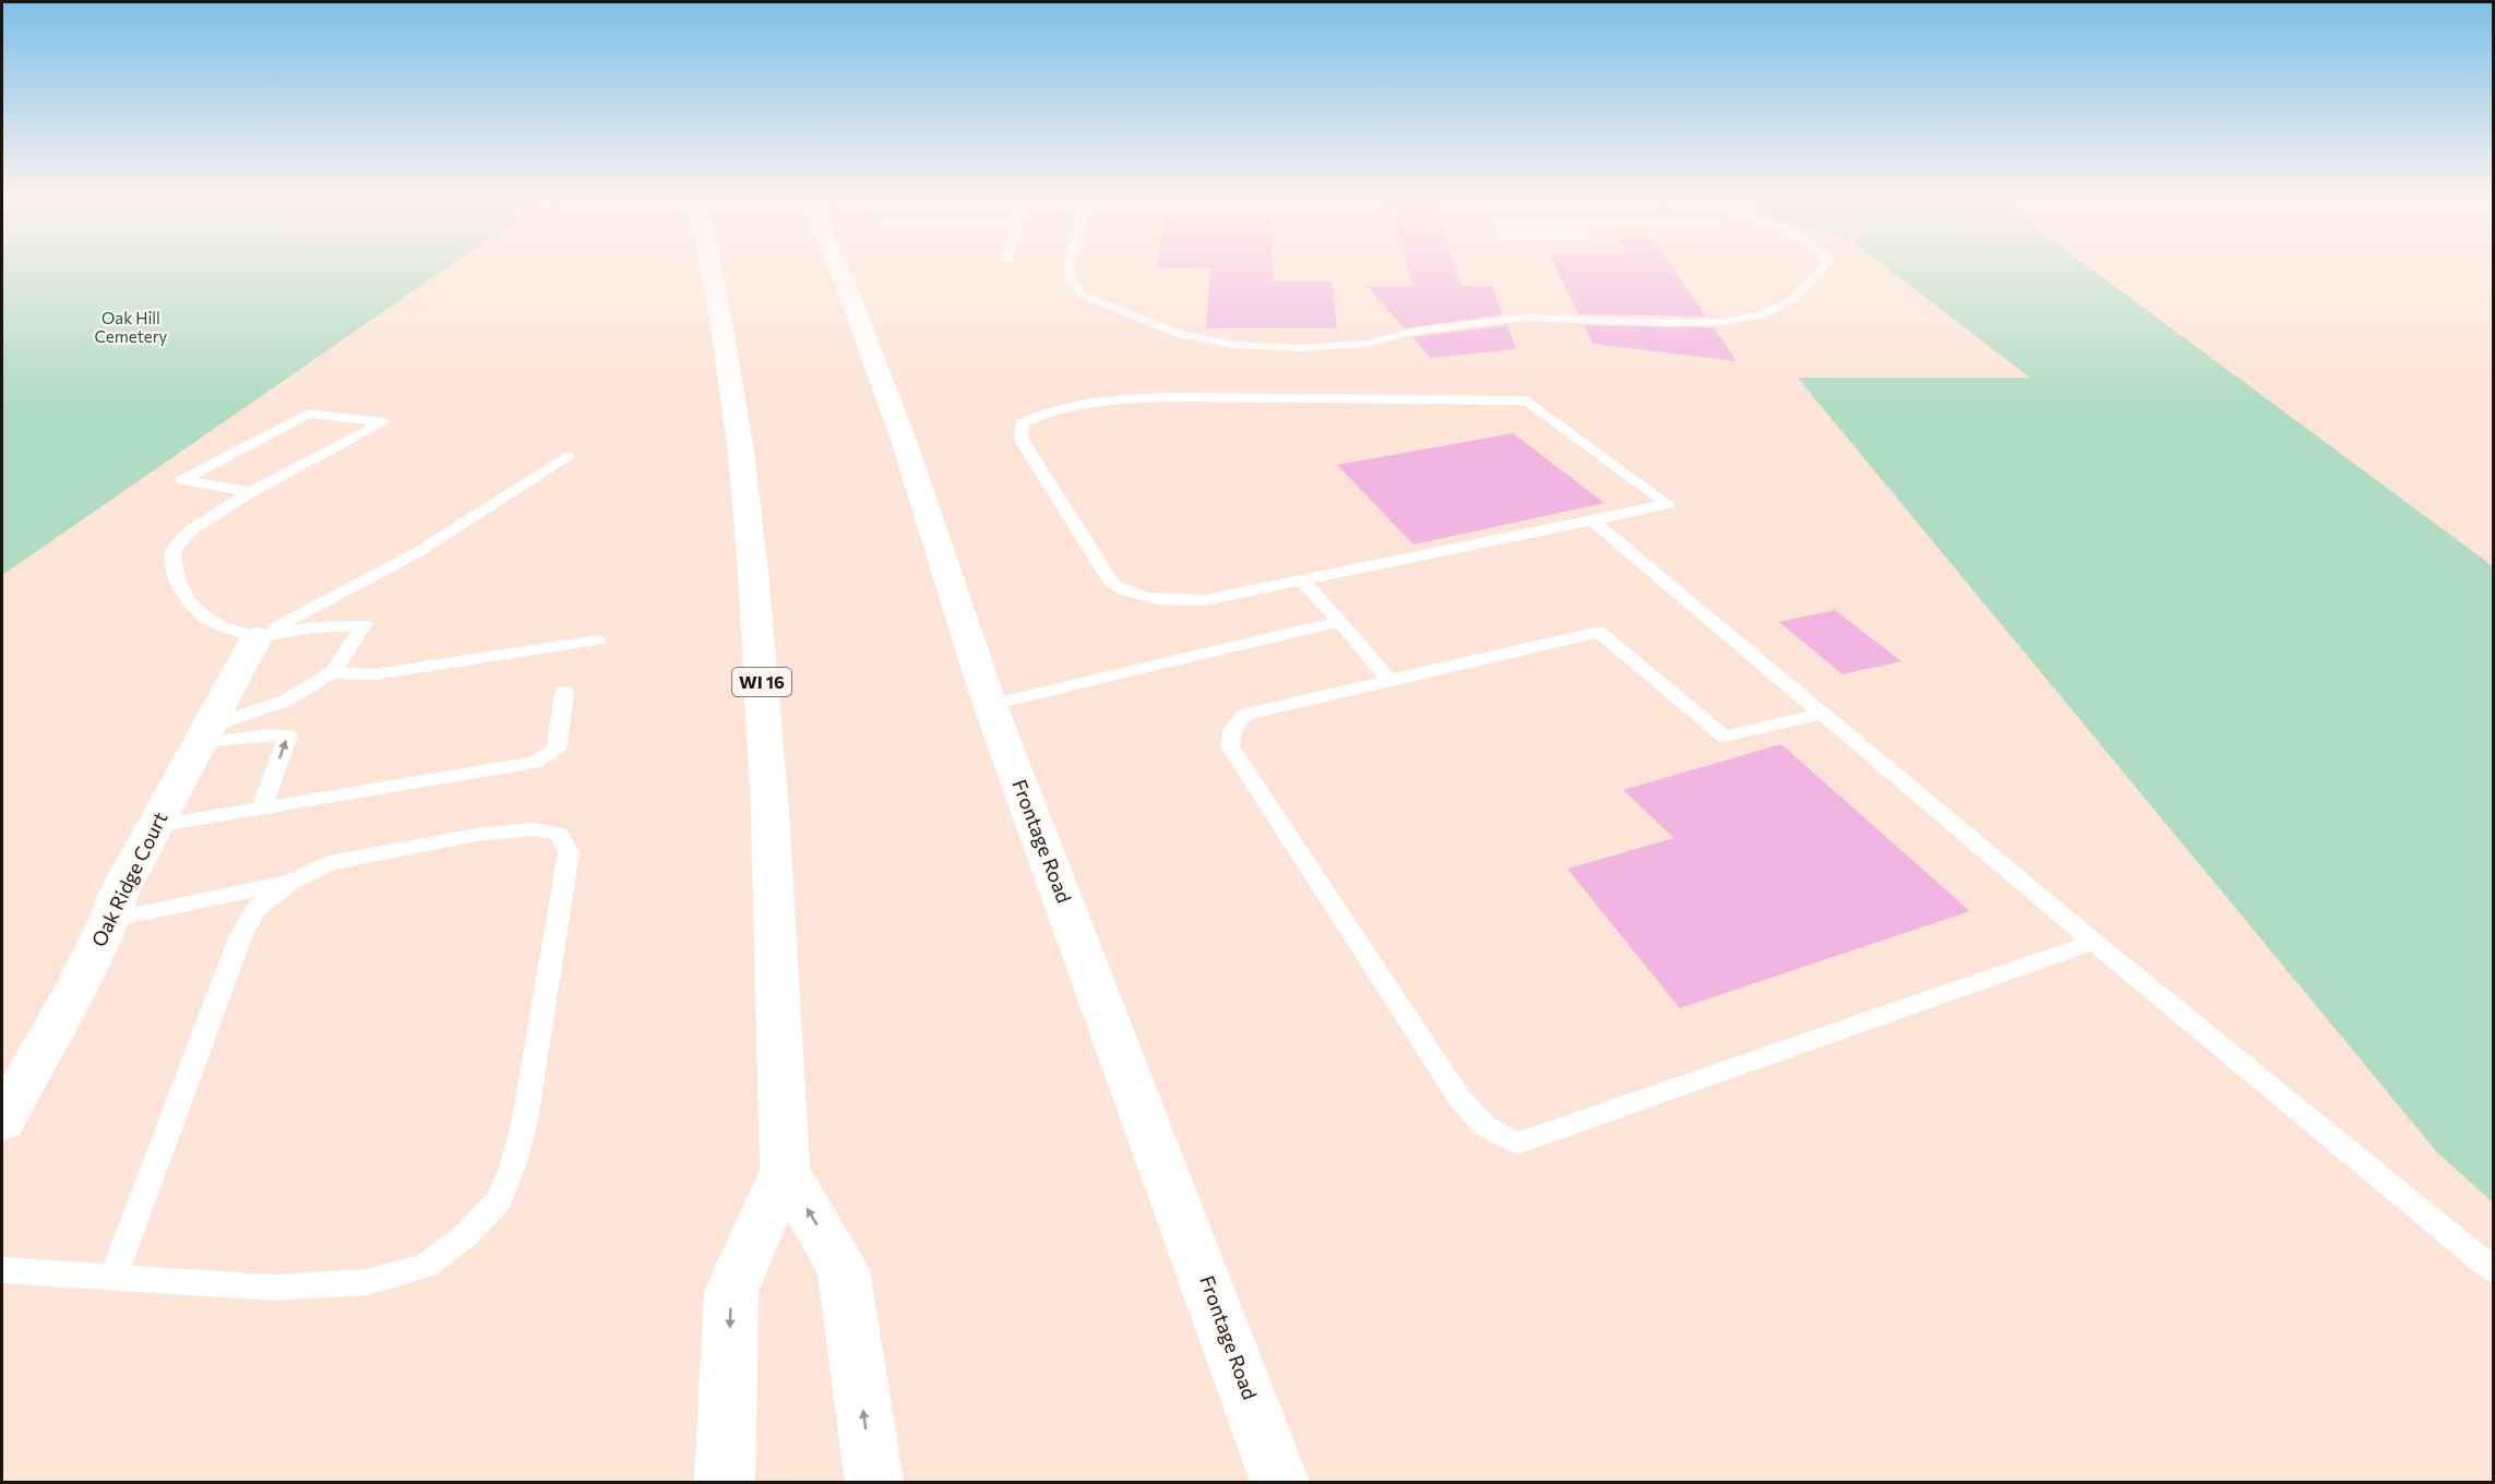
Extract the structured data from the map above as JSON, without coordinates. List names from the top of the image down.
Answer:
{
  "streets": {
    "main road": ["WI 16", "Frontage Road", "Oak Ridge Court"]
  },
  "parks": ["Oak Hill Cemetery"]
}
